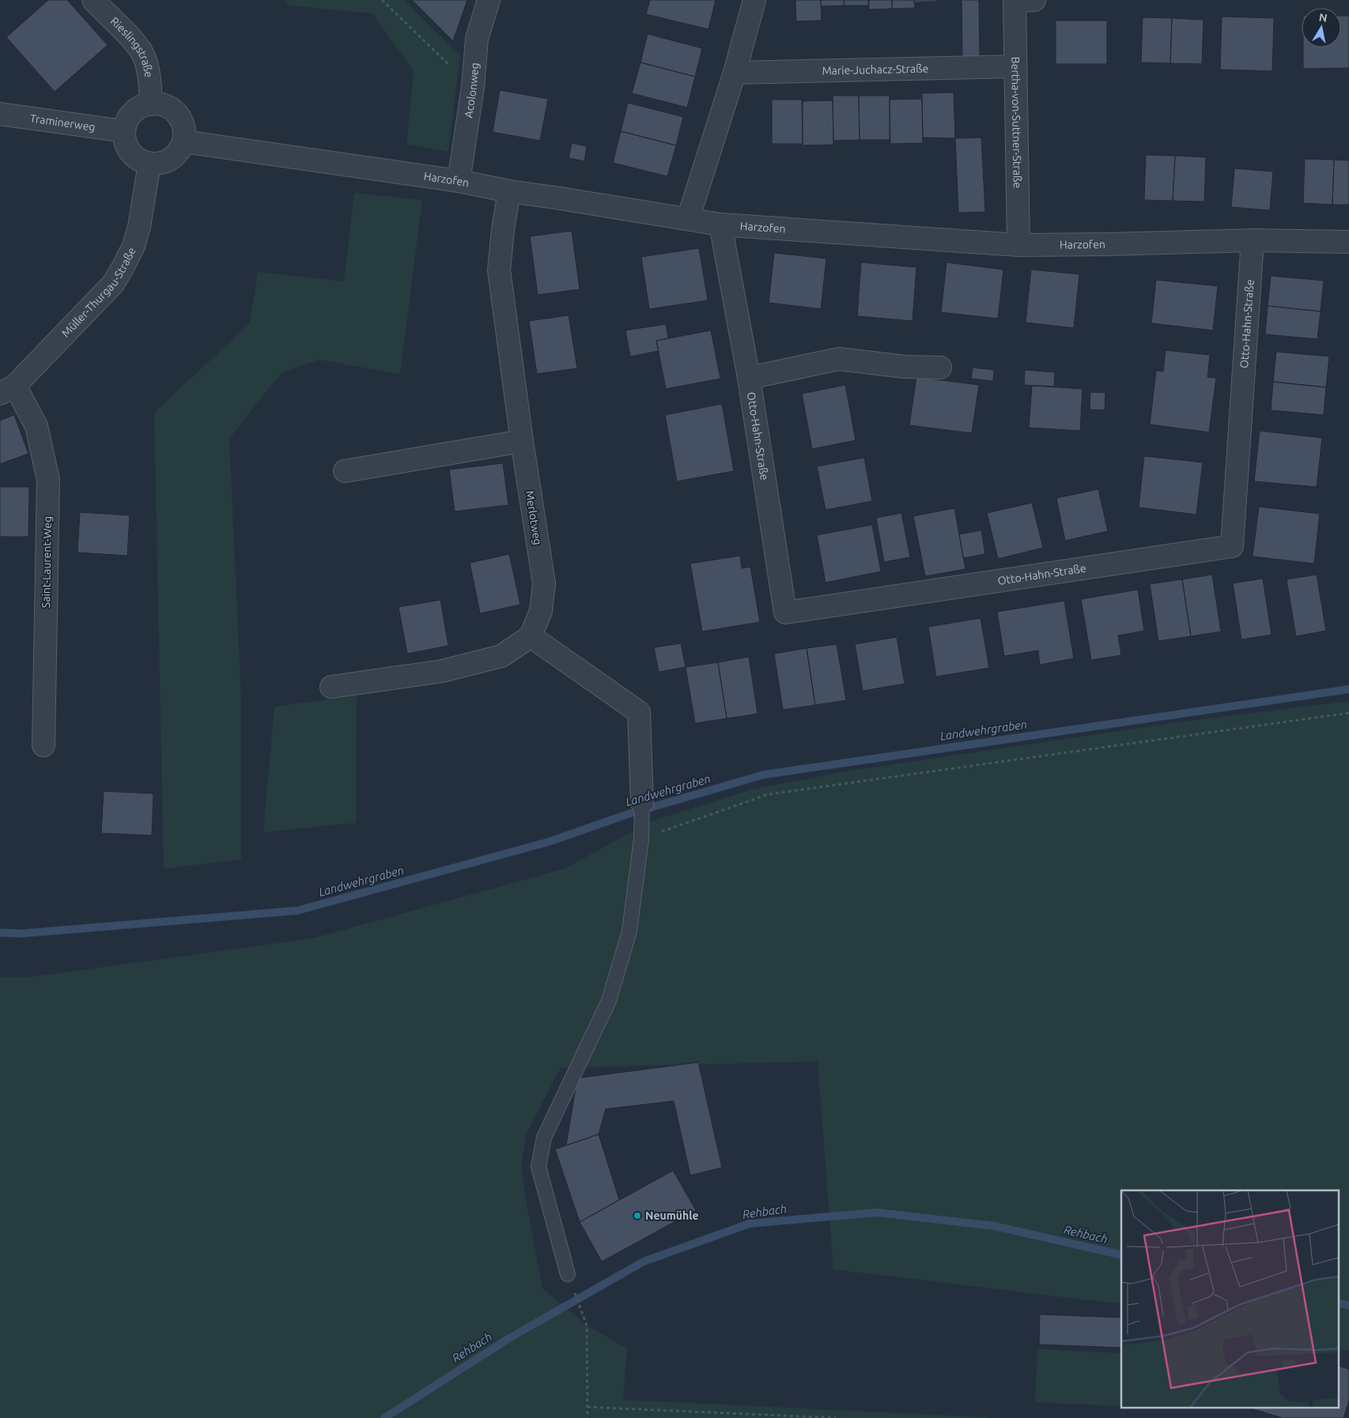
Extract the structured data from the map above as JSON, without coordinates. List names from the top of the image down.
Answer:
{
  "streets": {
    "street": [
      "Rieslingstraße",
      "Marie-Juchacz-Straße",
      "Acolonweg",
      "Traminerweg",
      "Bertha-von-Suttner-Straße",
      "Harzofen",
      "Müller-Thurgau-Straße",
      "Otto-Hahn-Straße",
      "Merlotweg",
      "Saint-Laurent-Weg"
    ]
  },
  "crossings": [
    ["Rieslingstraße", "Traminerweg"],
    ["Rieslingstraße", "Harzofen"],
    ["Rieslingstraße", "Müller-Thurgau-Straße"],
    ["Marie-Juchacz-Straße", "Bertha-von-Suttner-Straße"],
    ["Acolonweg", "Harzofen"],
    ["Traminerweg", "Harzofen"],
    ["Traminerweg", "Müller-Thurgau-Straße"],
    ["Bertha-von-Suttner-Straße", "Harzofen"],
    ["Harzofen", "Müller-Thurgau-Straße"],
    ["Harzofen", "Otto-Hahn-Straße"],
    ["Harzofen", "Merlotweg"],
    ["Müller-Thurgau-Straße", "Saint-Laurent-Weg"]
  ],
  "water": ["Landwehrgraben", "Rehbach"],
  "places": ["Neumühle"],
  "north": "top"
}
